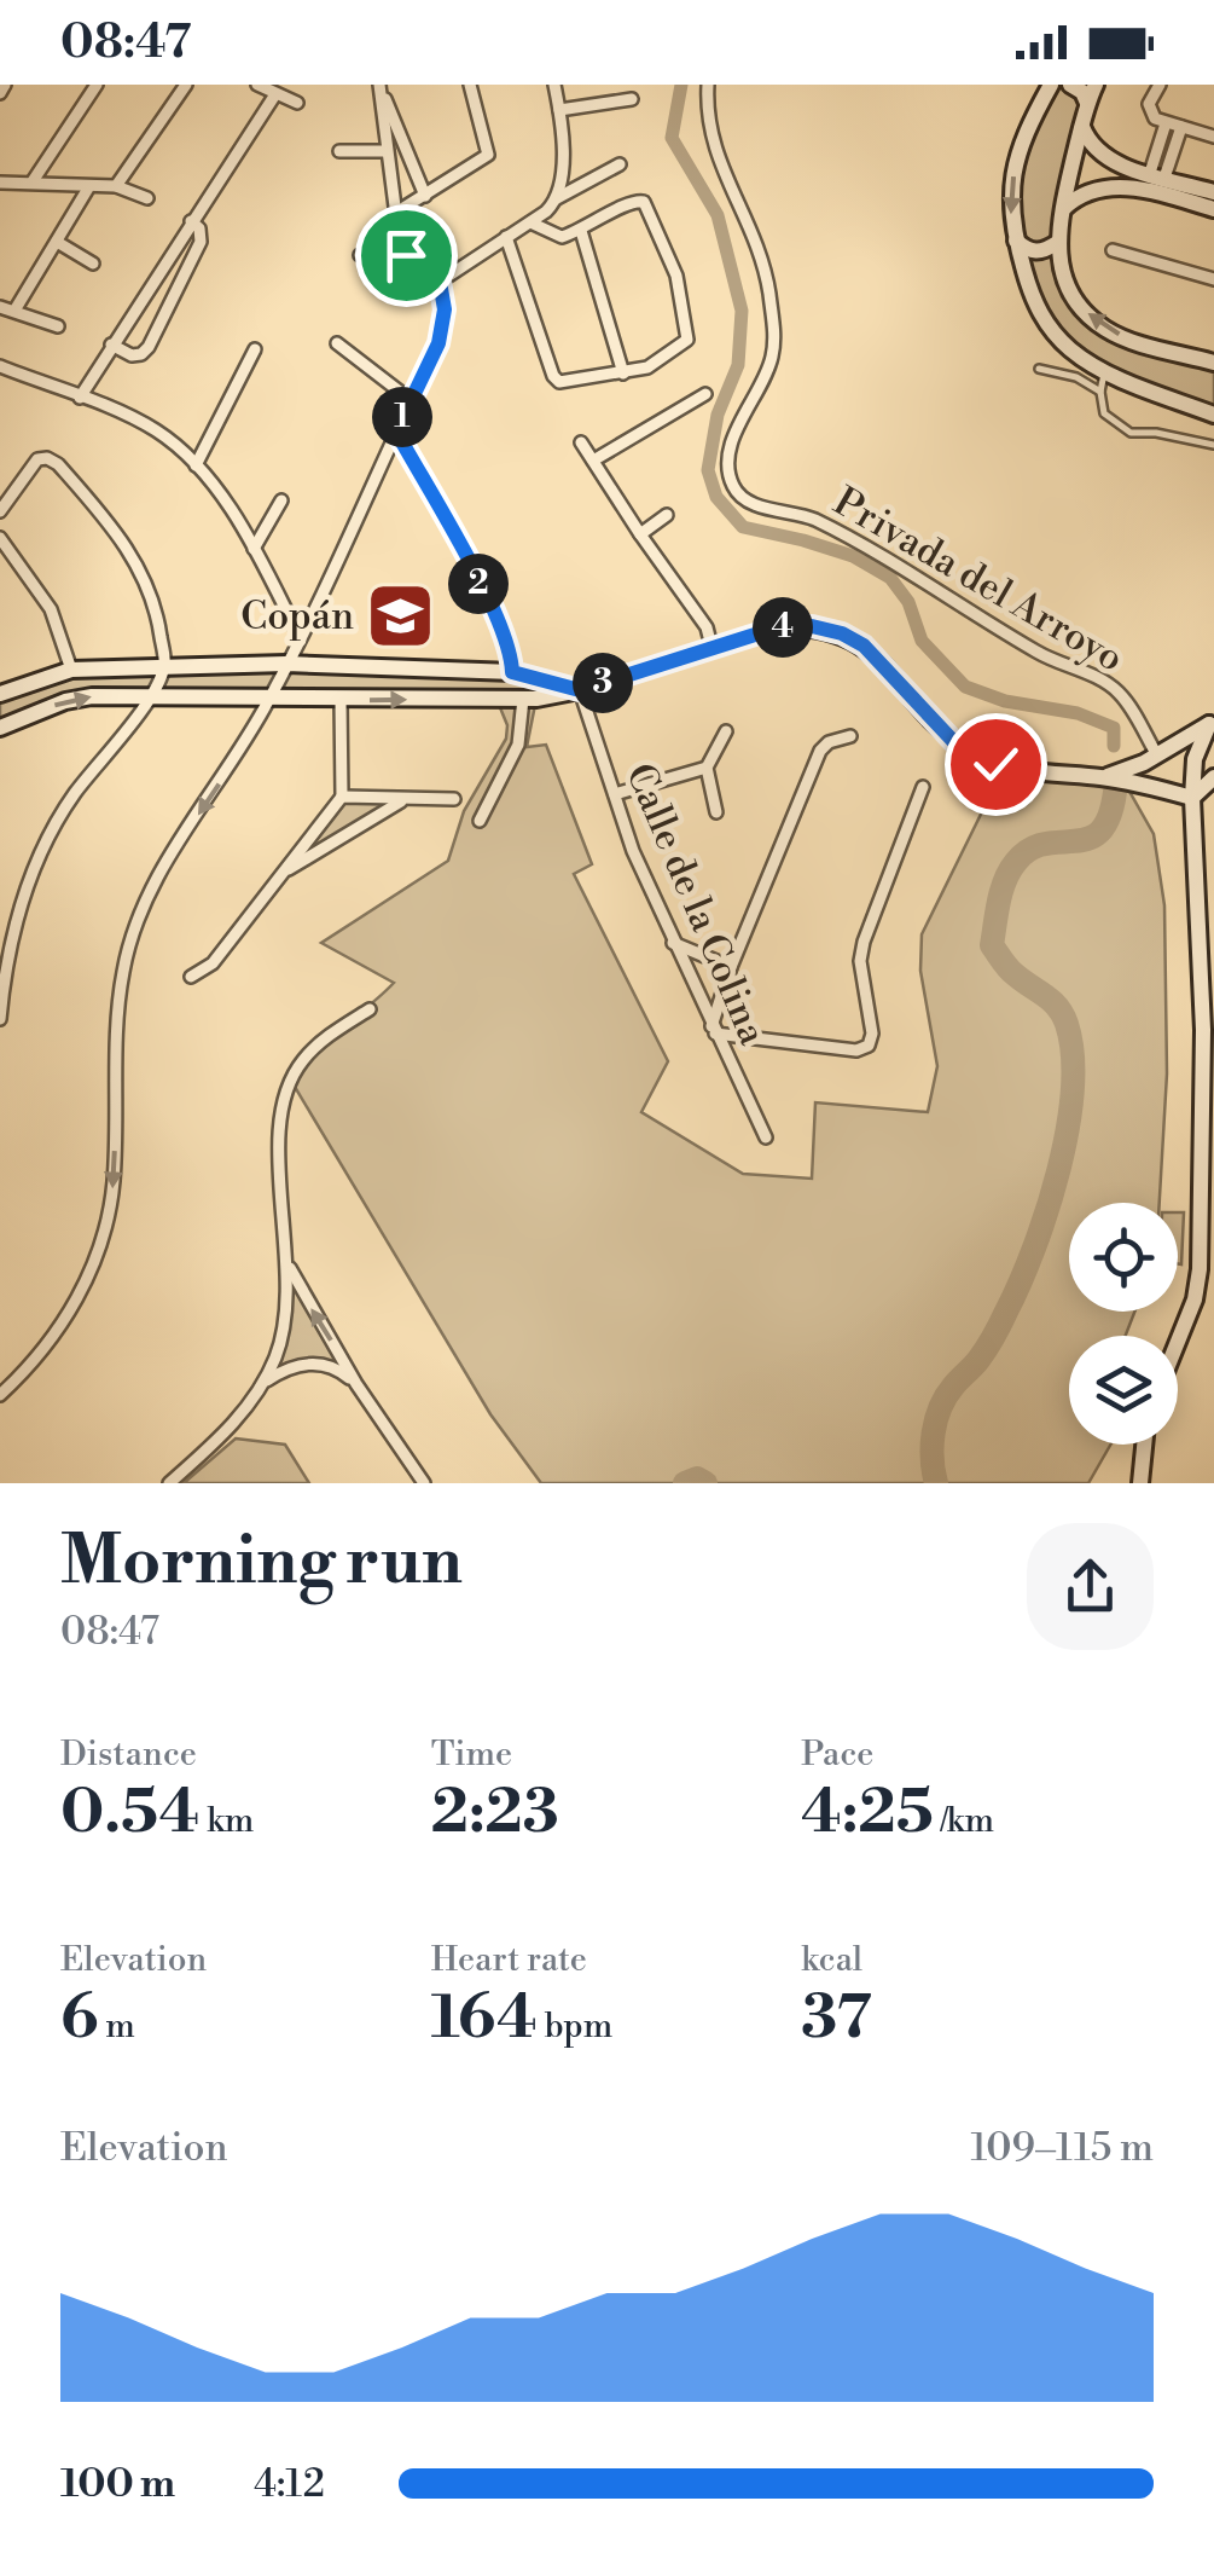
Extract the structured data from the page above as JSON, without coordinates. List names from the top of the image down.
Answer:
{
  "streets": {
    "street": ["Privada del Arroyo", "Calle de la Colina"]
  },
  "places": {
    "school or university": ["Copán"]
  },
  "page": {
    "status": "08:47",
    "pins": [
      "1",
      "2",
      "4",
      "3"
    ],
    "heading": ["Morning run", "08:47"],
    "stats": [
      ["Distance", "0.54 km"],
      ["Time", "2:23"],
      ["Pace", "4:25 /km"],
      ["Elevation", "6 m"],
      ["Heart rate", "164 bpm"],
      ["kcal", "37"]
    ],
    "chart": ["Elevation", "109–115 m"],
    "list": [
      {
        "name": "100 m",
        "note": "4:12"
      }
    ]
  }
}
